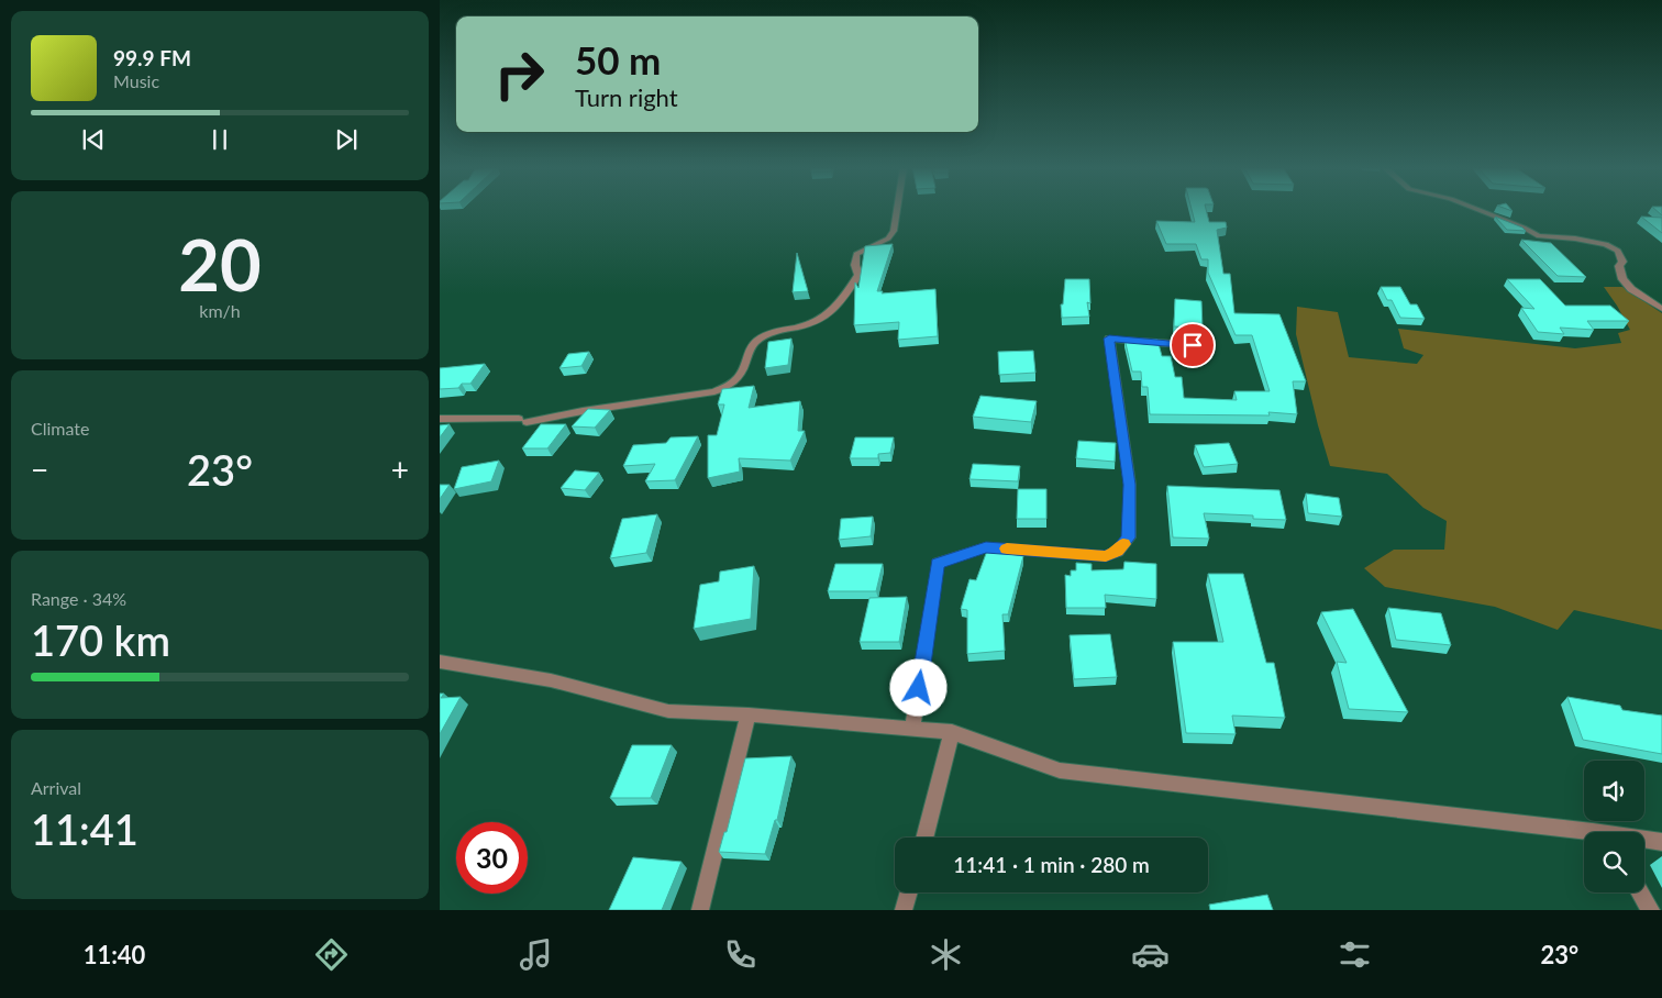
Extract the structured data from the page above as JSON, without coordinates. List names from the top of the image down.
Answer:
{
  "page": {
    "turn": ["50 m", "Turn right"],
    "song": ["99.9 FM", "Music"],
    "tile": [
      ["20", "km/h"],
      "Climate",
      ["Range · 34%", "170 km"],
      ["Arrival", "11:41"]
    ],
    "heat": ["−", "23°", "+"],
    "limit": "30",
    "trip": "11:41 · 1 min · 280 m",
    "tabs": ["11:40", "23°"]
  }
}
